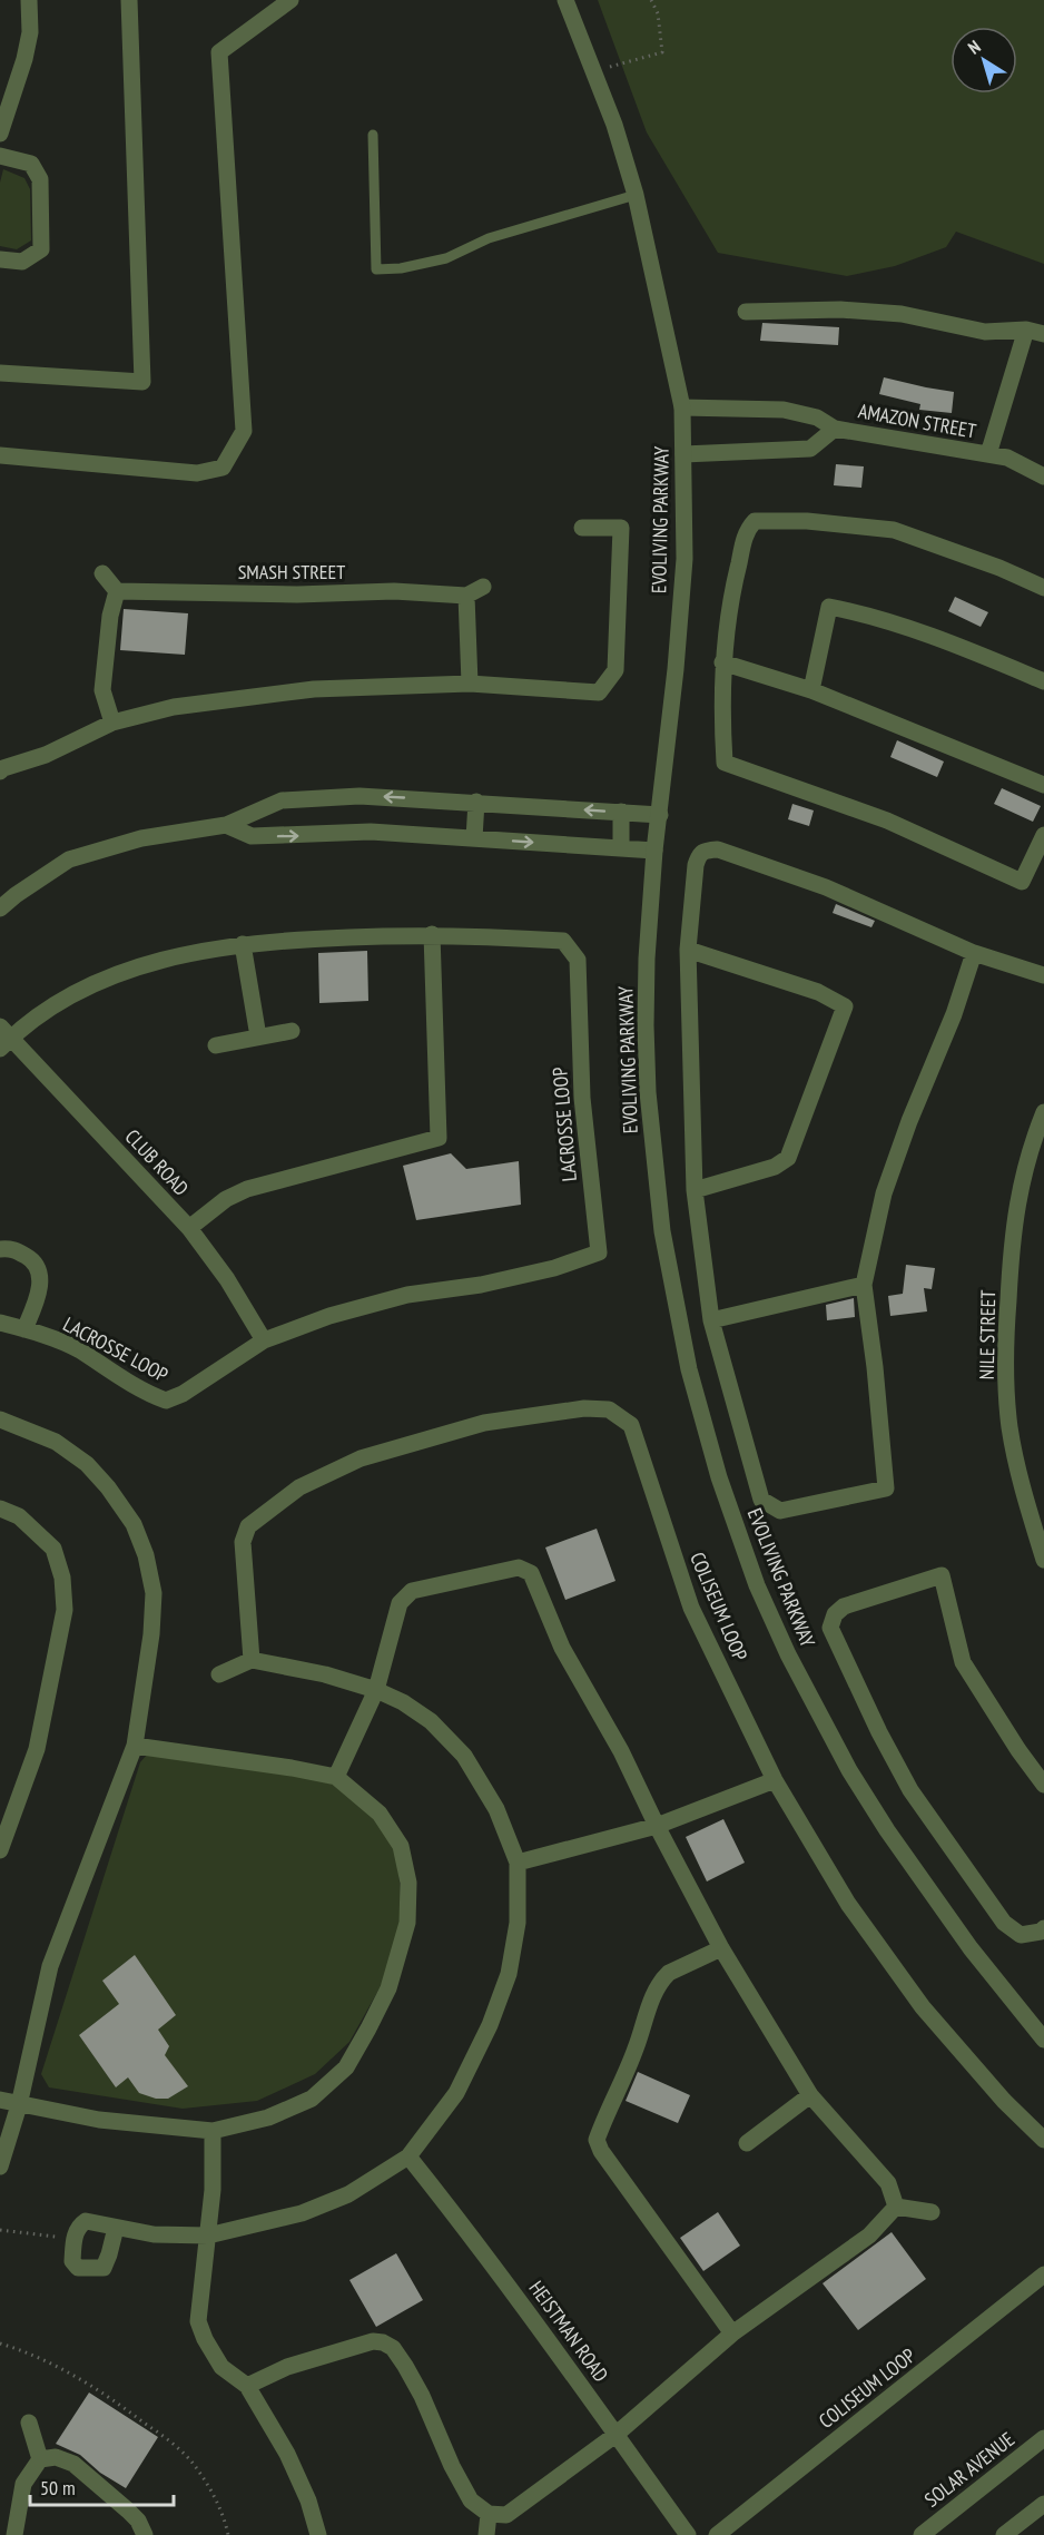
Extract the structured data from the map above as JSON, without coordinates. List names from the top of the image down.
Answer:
{
  "streets": {
    "street": [
      "AMAZON STREET",
      "EVOLIVING PARKWAY",
      "SMASH STREET",
      "LACROSSE LOOP",
      "CLUB ROAD",
      "NILE STREET",
      "COLISEUM LOOP",
      "HEISTMAN ROAD",
      "SOLAR AVENUE"
    ]
  },
  "crossings": [
    ["AMAZON STREET", "EVOLIVING PARKWAY"],
    ["LACROSSE LOOP", "CLUB ROAD"]
  ],
  "scale_bar": "50 m",
  "north": "top left"
}
